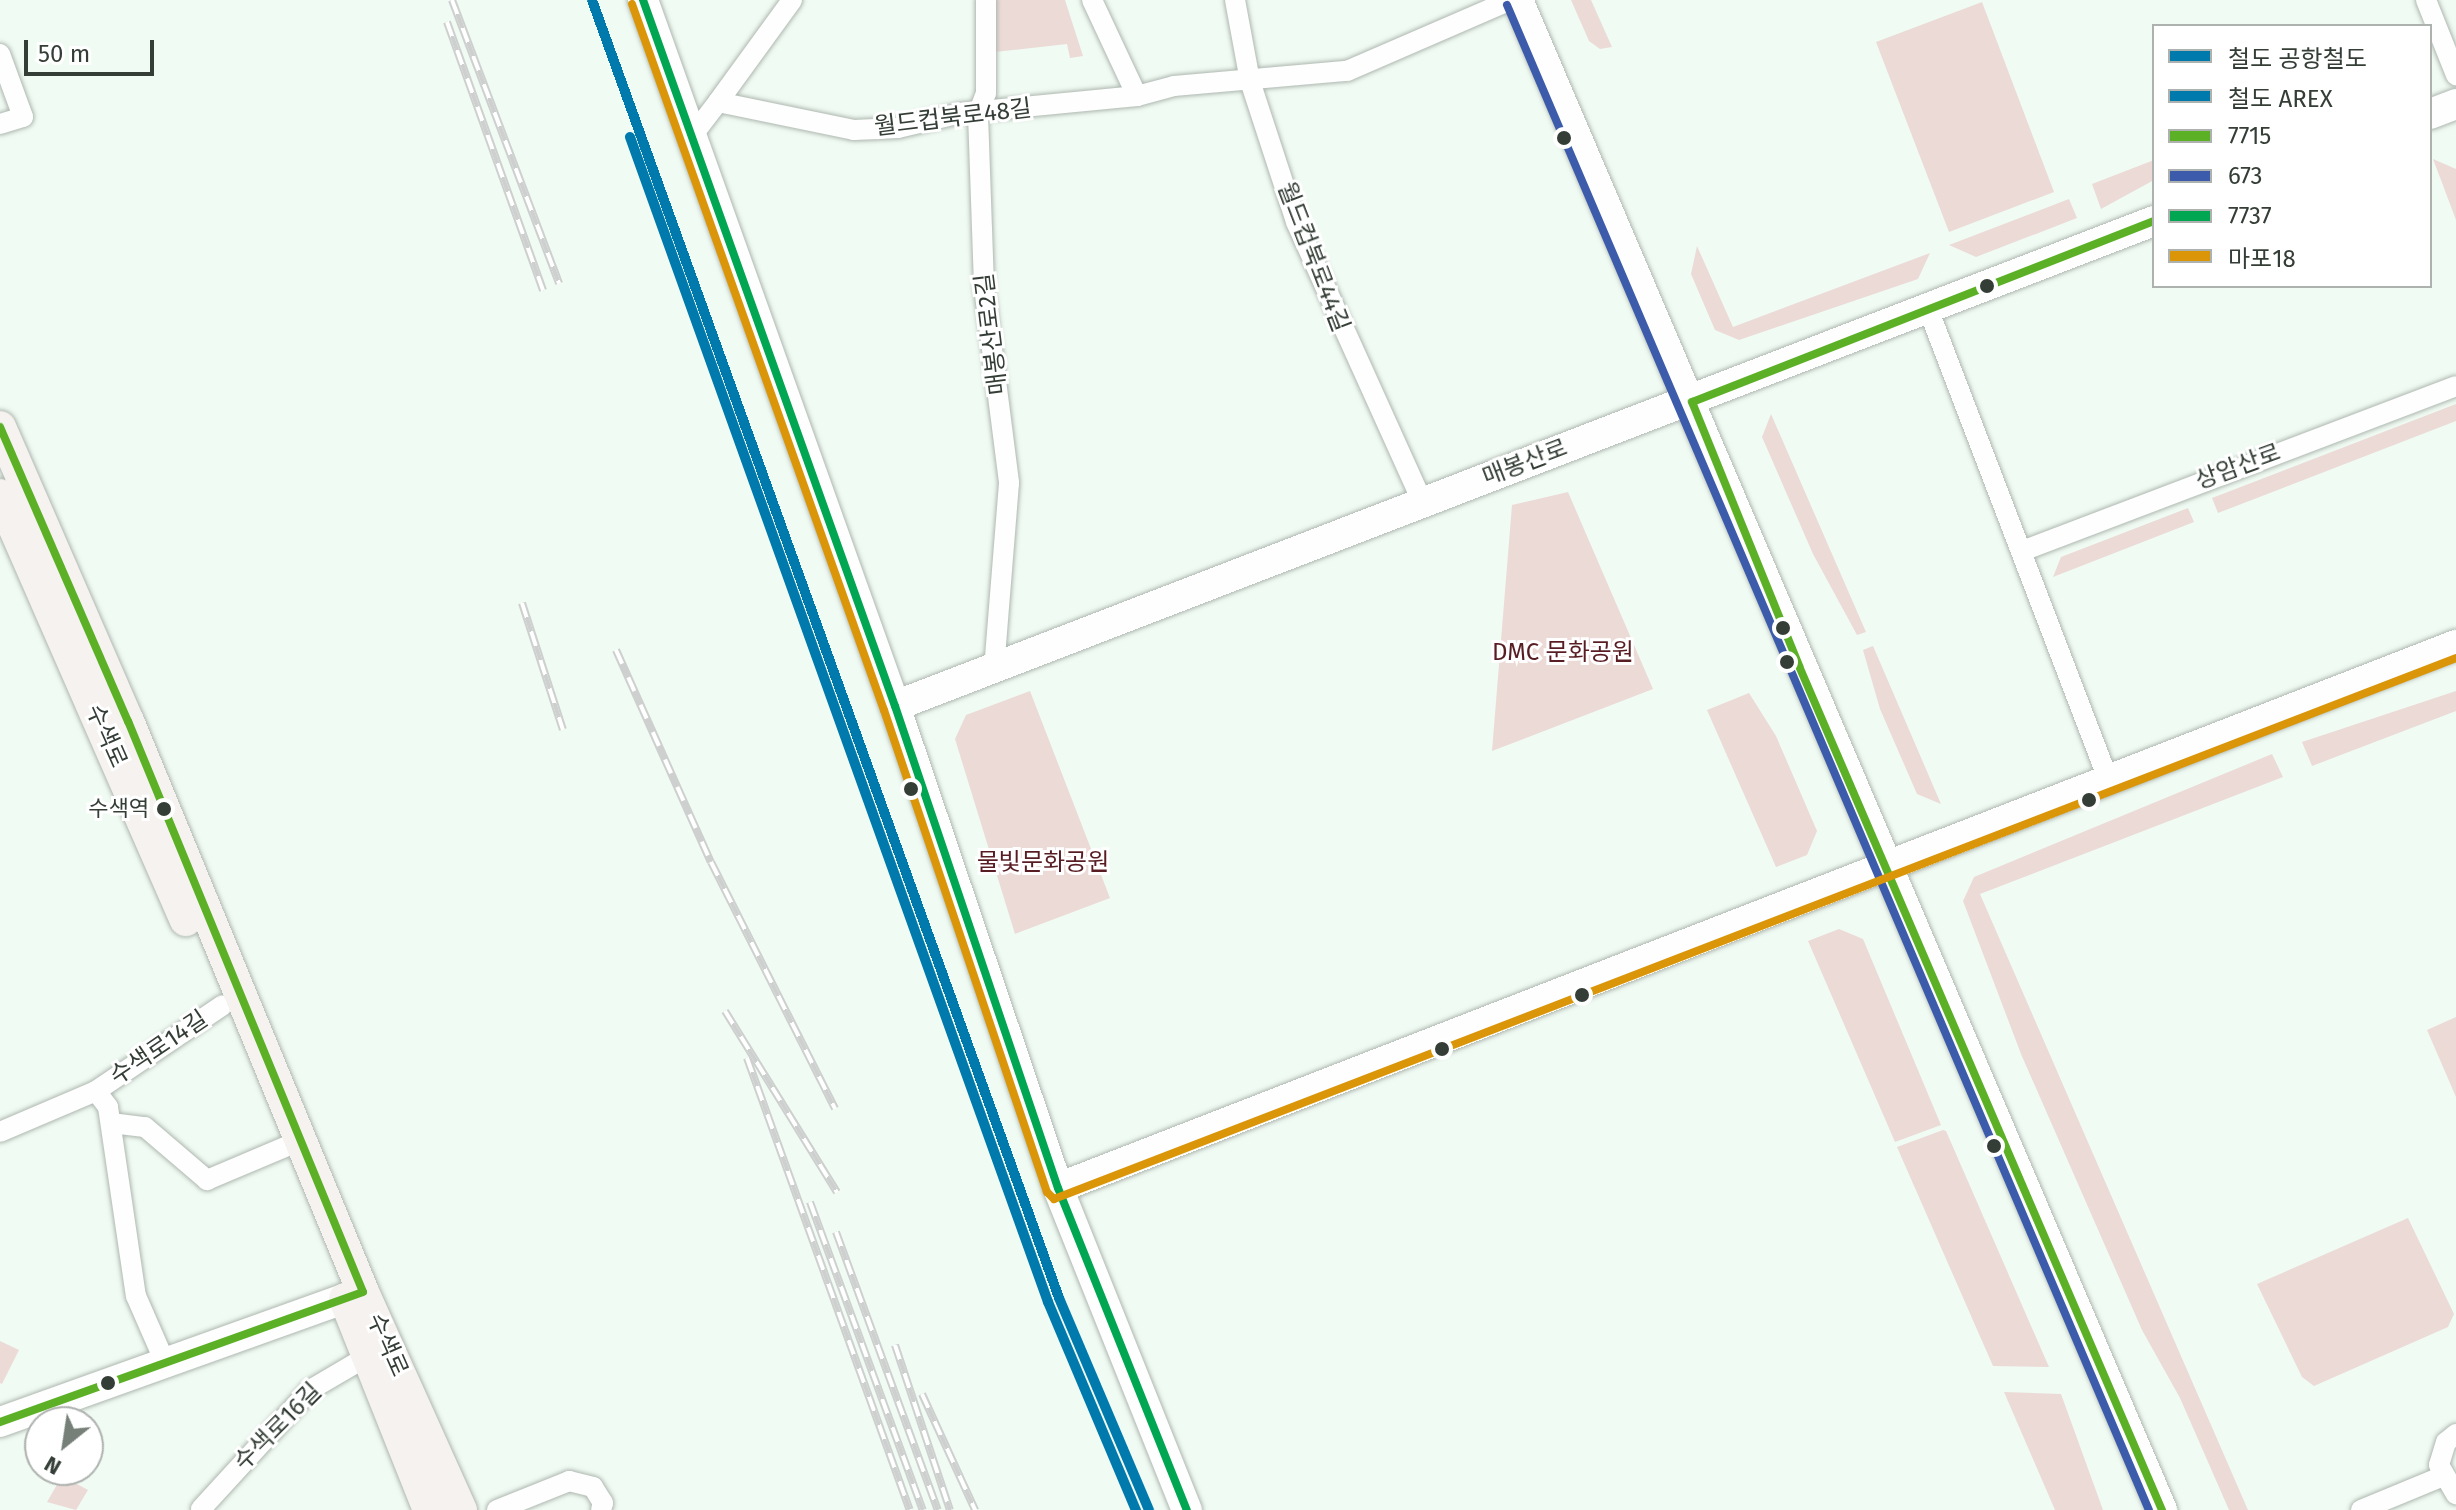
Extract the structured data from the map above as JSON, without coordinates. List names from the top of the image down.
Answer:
{
  "streets": {
    "main road": ["매봉산로", "수색로"],
    "street": [
      "월드컵북로48길",
      "월드컵북로44길",
      "매봉산로2길",
      "상암산로",
      "수색로14길",
      "수색로16길"
    ]
  },
  "crossings": [
    ["월드컵북로48길", "월드컵북로44길"],
    ["월드컵북로48길", "매봉산로2길"],
    ["월드컵북로44길", "매봉산로"],
    ["매봉산로2길", "매봉산로"],
    ["수색로", "수색로14길"],
    ["수색로", "수색로16길"]
  ],
  "parks": ["DMC 문화공원", "물빛문화공원"],
  "places": ["수색역"],
  "lines": [
    "rail line 공항철도",
    "transit line 7737",
    "transit line 마포18",
    "transit line 673",
    "rail line AREX",
    "transit line 7715"
  ],
  "legend": [
    "철도 공항철도",
    "철도 AREX",
    "7715",
    "673",
    "7737",
    "마포18"
  ],
  "scale_bar": "50 m",
  "north": "bottom left"
}
